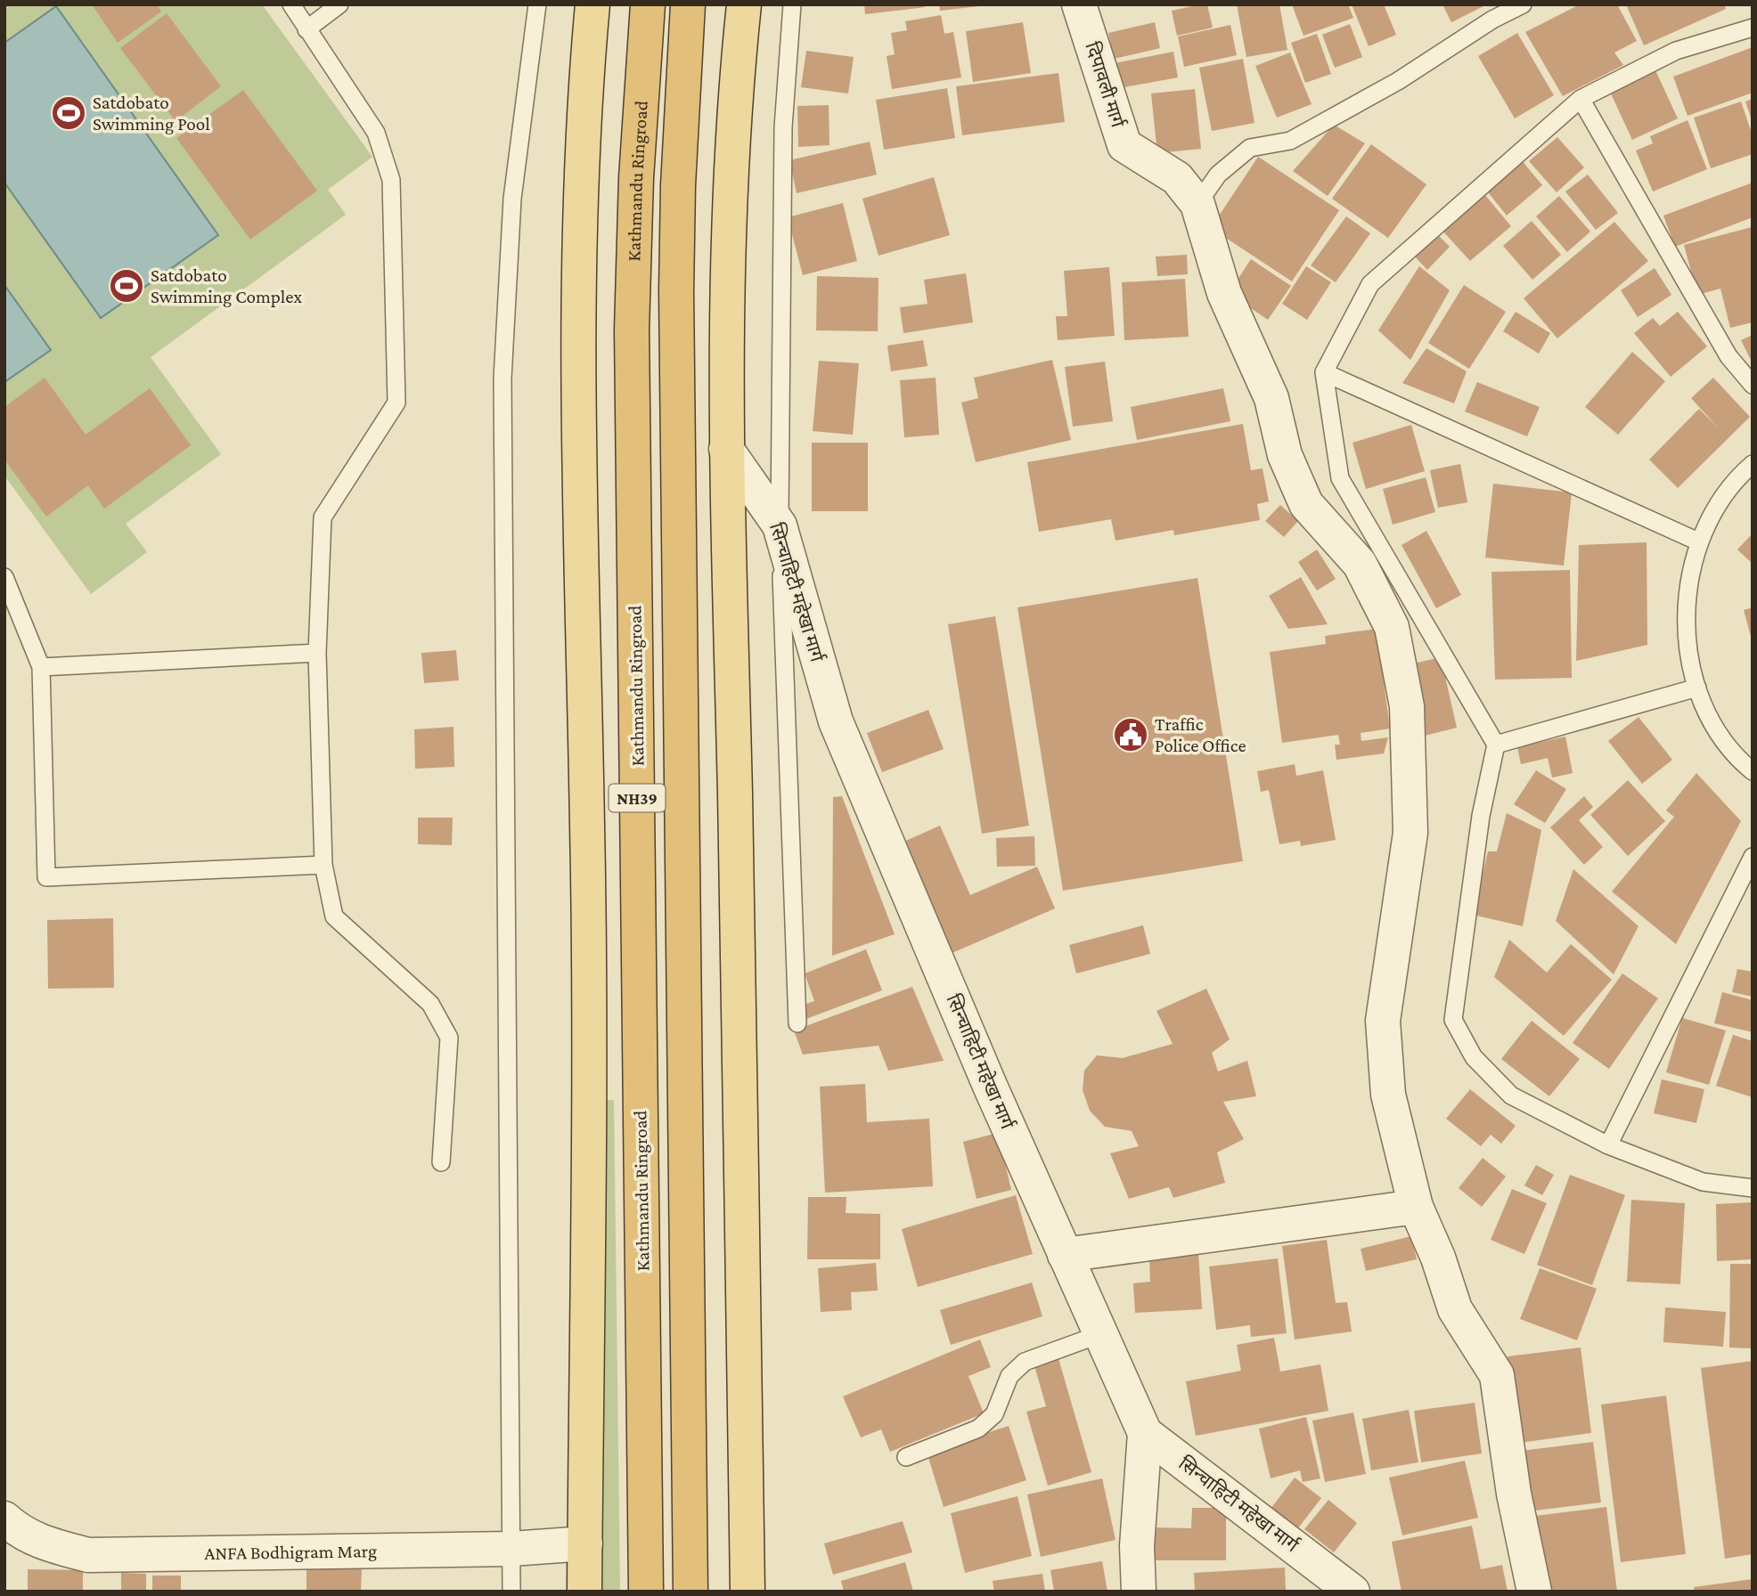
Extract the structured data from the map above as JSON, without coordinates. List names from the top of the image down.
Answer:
{
  "streets": {
    "highway": ["Kathmandu Ringroad", "NH39"],
    "street": ["दिपावली मार्ग", "सिन्चाहिटी महेखा मार्ग", "ANFA Bodhigram Marg"]
  },
  "places": {
    "sports": ["Satdobato Swimming Pool", "Satdobato Swimming Complex"],
    "public building": ["Traffic Police Office"]
  }
}
